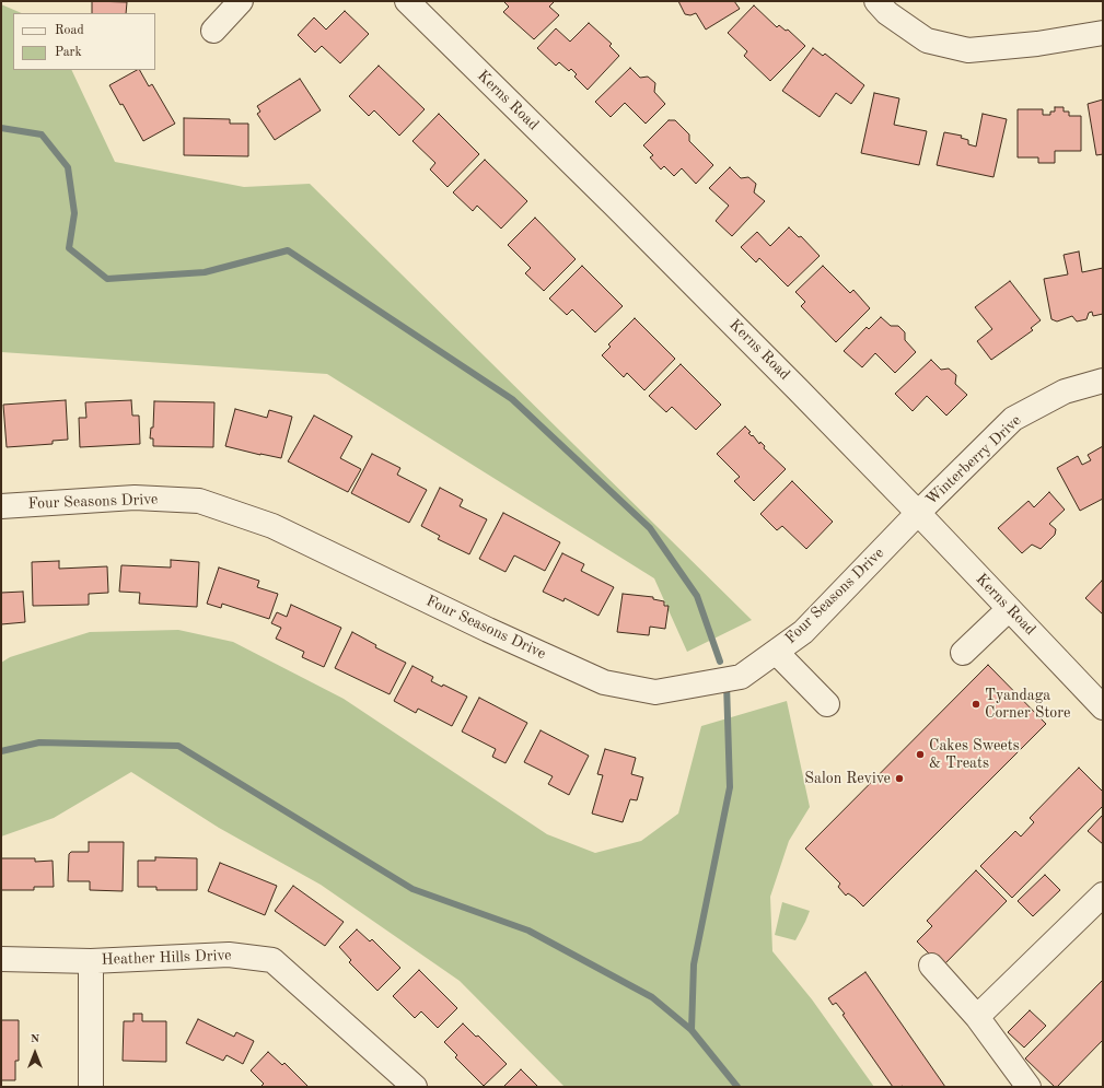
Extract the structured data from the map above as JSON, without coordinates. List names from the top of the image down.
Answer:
{
  "streets": {
    "street": [
      "Kerns Road",
      "Winterberry Drive",
      "Four Seasons Drive",
      "Heather Hills Drive"
    ]
  },
  "crossings": [
    ["Kerns Road", "Winterberry Drive"],
    ["Kerns Road", "Four Seasons Drive"],
    ["Winterberry Drive", "Four Seasons Drive"]
  ],
  "places": ["Tyandaga Corner Store", "Cakes Sweets & Treats", "Salon Revive"],
  "legend": ["Road", "Park"],
  "north": "top"
}
